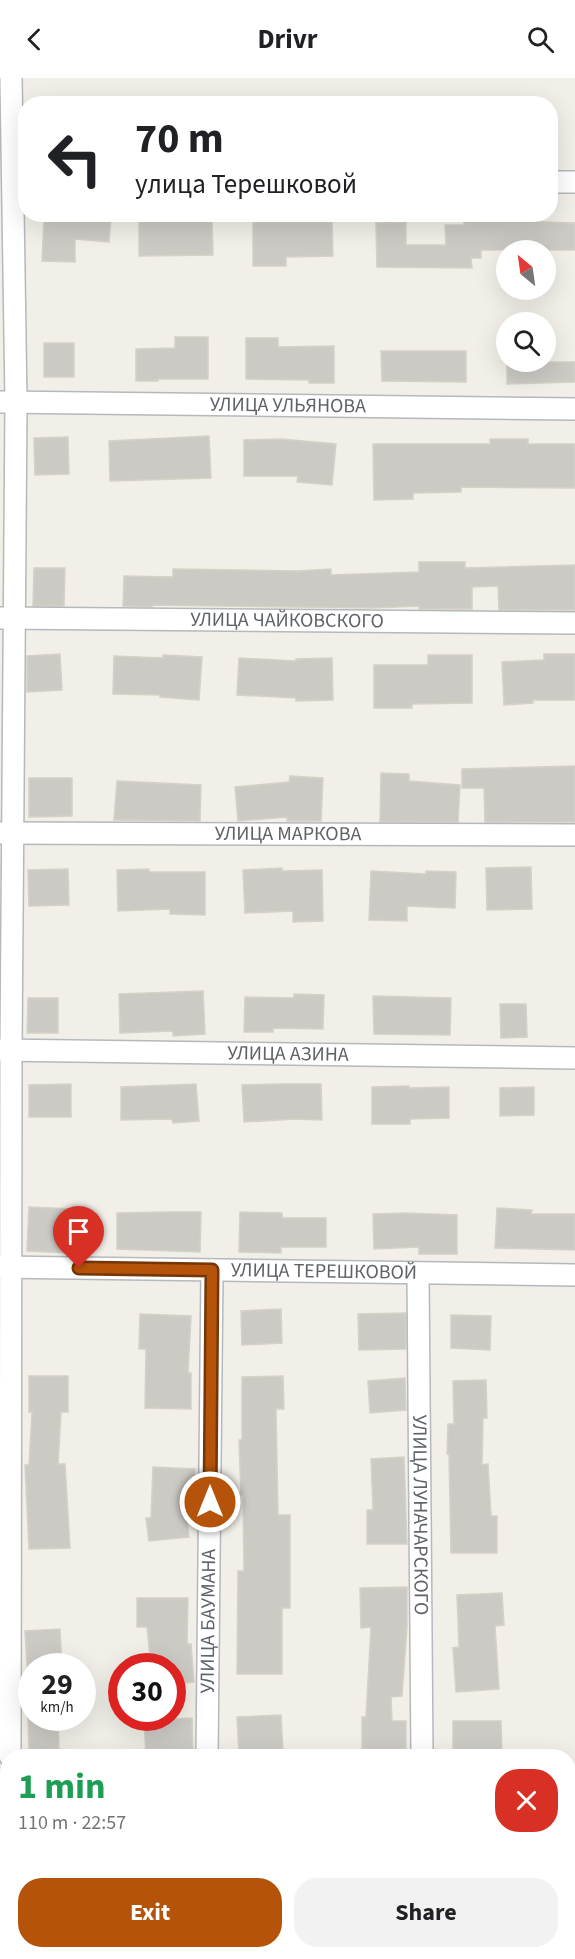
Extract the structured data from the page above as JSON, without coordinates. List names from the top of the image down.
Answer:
{
  "streets": {
    "street": [
      "УЛИЦА УЛЬЯНОВА",
      "УЛИЦА ЧАЙКОВСКОГО",
      "УЛИЦА МАРКОВА",
      "УЛИЦА АЗИНА",
      "УЛИЦА ТЕРЕШКОВОЙ",
      "УЛИЦА ЛУНАЧАРСКОГО",
      "УЛИЦА БАУМАНА"
    ]
  },
  "crossings": [
    ["УЛИЦА ТЕРЕШКОВОЙ", "УЛИЦА ЛУНАЧАРСКОГО"],
    ["УЛИЦА ТЕРЕШКОВОЙ", "УЛИЦА БАУМАНА"]
  ],
  "north": "top left",
  "page": {
    "header": "Drivr",
    "turn": ["70 m", "улица Терешковой"],
    "speed": "29 km/h",
    "limit": "30",
    "heading": ["1 min", "110 m · 22:57"],
    "buttons": ["Exit", "Share"]
  }
}
